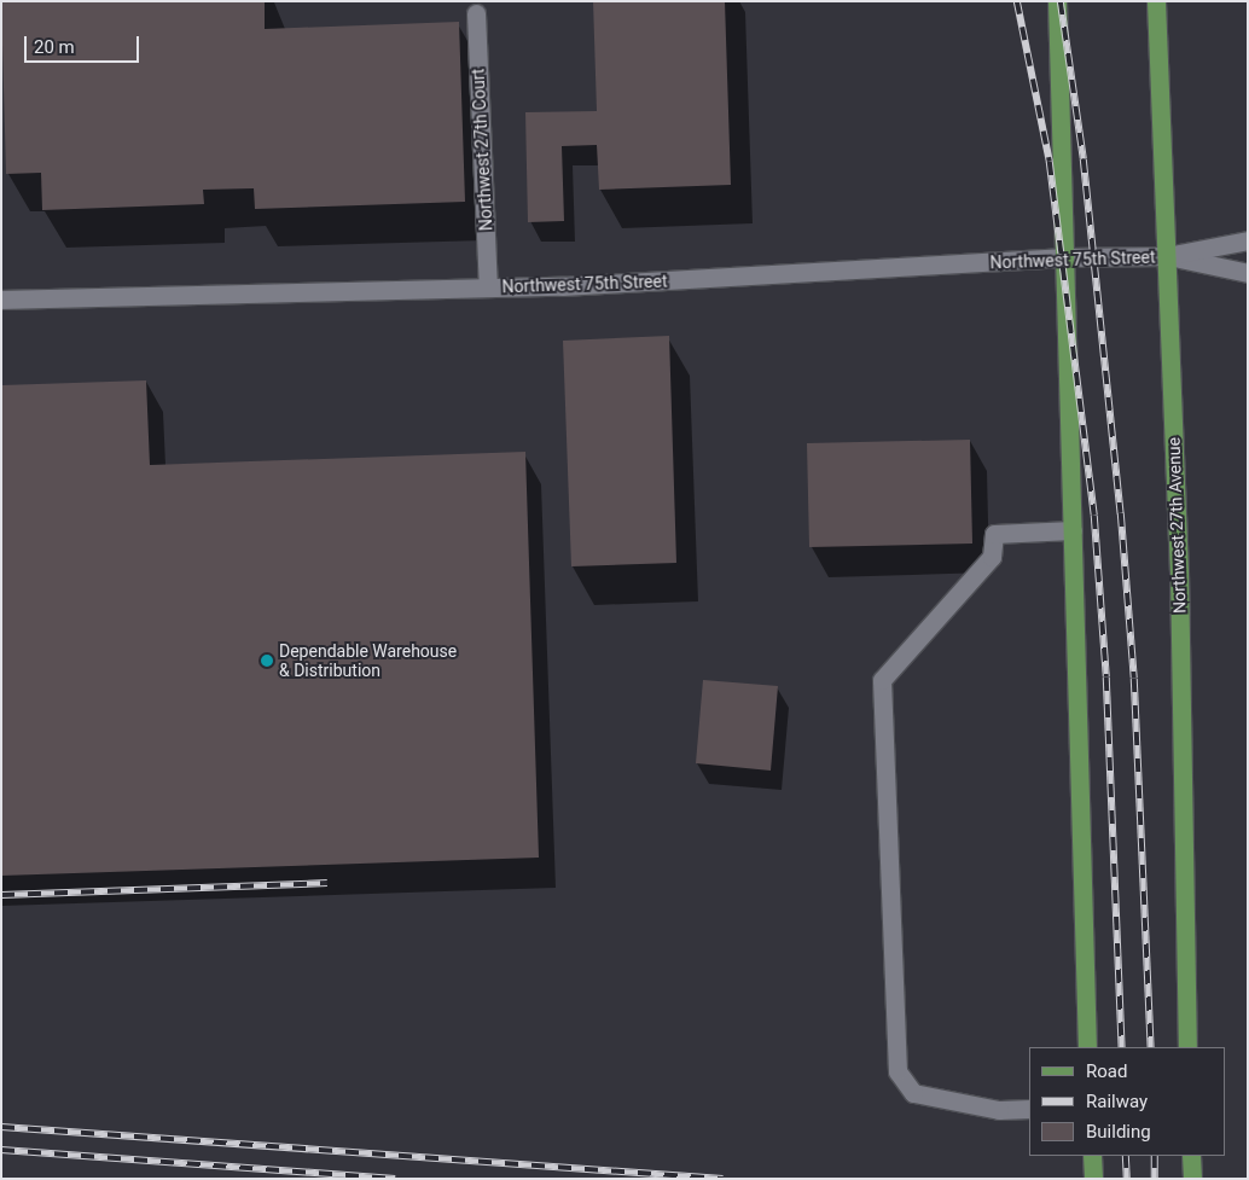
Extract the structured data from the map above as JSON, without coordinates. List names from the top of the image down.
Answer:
{
  "streets": {
    "main road": ["Northwest 27th Avenue"],
    "street": ["Northwest 27th Court", "Northwest 75th Street"]
  },
  "crossings": [
    ["Northwest 27th Court", "Northwest 75th Street"],
    ["Northwest 75th Street", "Northwest 27th Avenue"]
  ],
  "places": ["Dependable Warehouse & Distribution"],
  "legend": ["Road", "Railway", "Building"],
  "scale_bar": "20 m"
}
